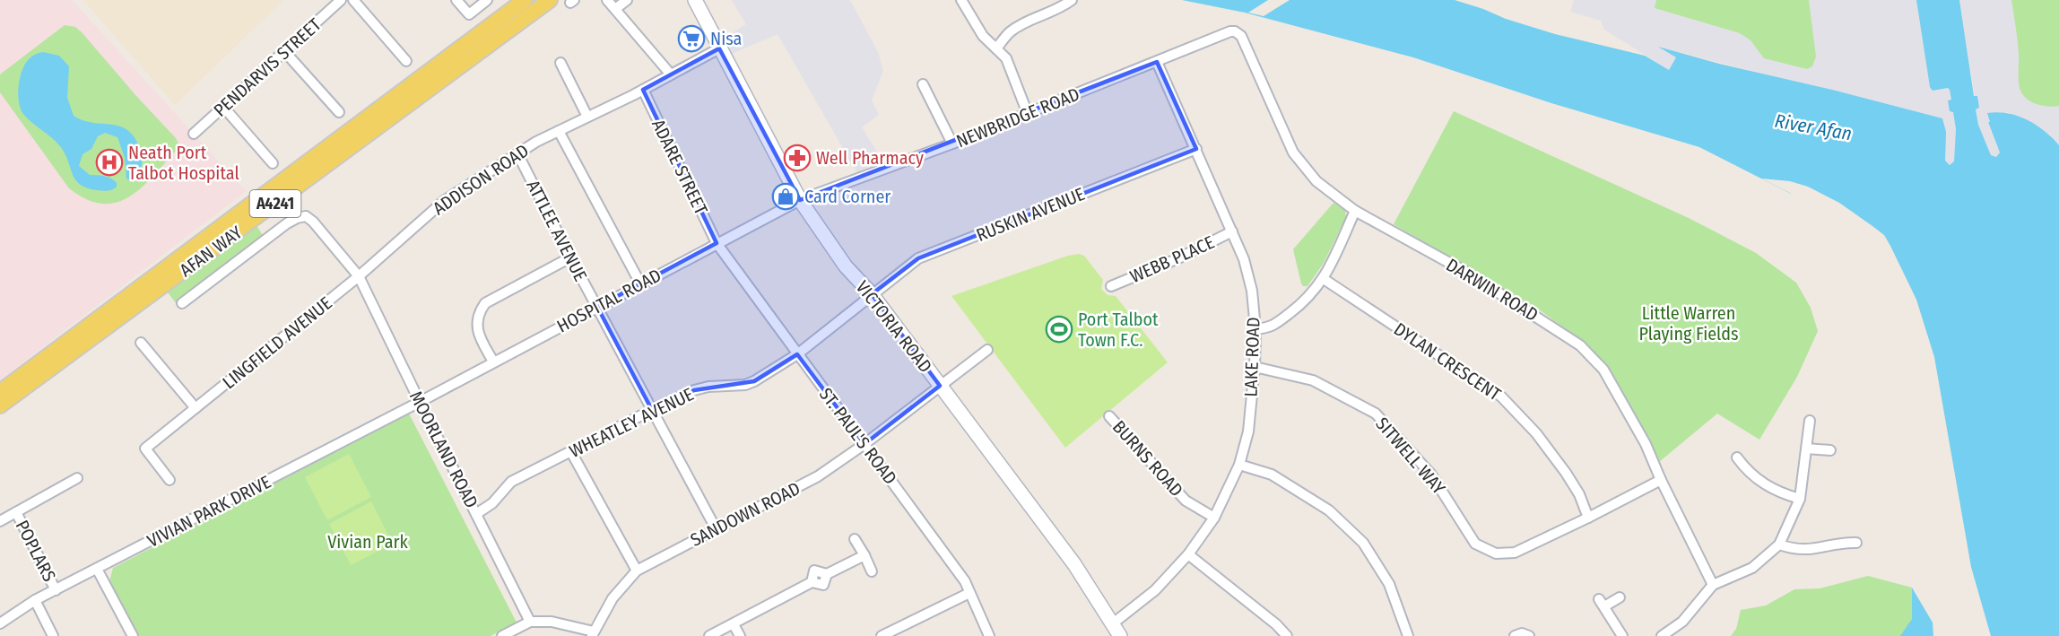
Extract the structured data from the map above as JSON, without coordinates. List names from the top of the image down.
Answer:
{
  "streets": {
    "main road": ["A4241", "AFAN WAY"],
    "street": [
      "PENDARVIS STREET",
      "NEWBRIDGE ROAD",
      "ADARE STREET",
      "ADDISON ROAD",
      "RUSKIN AVENUE",
      "ATTLEE AVENUE",
      "WEBB PLACE",
      "DARWIN ROAD",
      "HOSPITAL ROAD",
      "VICTORIA ROAD",
      "LINGFIELD AVENUE",
      "LAKE ROAD",
      "DYLAN CRESCENT",
      "WHEATLEY AVENUE",
      "ST. PAUL'S ROAD",
      "MOORLAND ROAD",
      "SITWELL WAY",
      "BURNS ROAD",
      "VIVIAN PARK DRIVE",
      "SANDOWN ROAD",
      "POPLARS"
    ]
  },
  "crossings": [
    ["NEWBRIDGE ROAD", "DARWIN ROAD"],
    ["NEWBRIDGE ROAD", "HOSPITAL ROAD"],
    ["NEWBRIDGE ROAD", "VICTORIA ROAD"],
    ["NEWBRIDGE ROAD", "LAKE ROAD"],
    ["ADARE STREET", "ADDISON ROAD"],
    ["ADARE STREET", "HOSPITAL ROAD"],
    ["ADARE STREET", "ST. PAUL'S ROAD"],
    ["ADDISON ROAD", "ATTLEE AVENUE"],
    ["ADDISON ROAD", "VICTORIA ROAD"],
    ["ADDISON ROAD", "LINGFIELD AVENUE"],
    ["ADDISON ROAD", "MOORLAND ROAD"],
    ["RUSKIN AVENUE", "VICTORIA ROAD"],
    ["RUSKIN AVENUE", "LAKE ROAD"],
    ["RUSKIN AVENUE", "WHEATLEY AVENUE"],
    ["ATTLEE AVENUE", "HOSPITAL ROAD"],
    ["ATTLEE AVENUE", "WHEATLEY AVENUE"],
    ["ATTLEE AVENUE", "SANDOWN ROAD"],
    ["WEBB PLACE", "LAKE ROAD"],
    ["DARWIN ROAD", "SITWELL WAY"],
    ["HOSPITAL ROAD", "VICTORIA ROAD"],
    ["HOSPITAL ROAD", "ST. PAUL'S ROAD"],
    ["HOSPITAL ROAD", "MOORLAND ROAD"],
    ["HOSPITAL ROAD", "VIVIAN PARK DRIVE"],
    ["VICTORIA ROAD", "LAKE ROAD"],
    ["VICTORIA ROAD", "WHEATLEY AVENUE"],
    ["VICTORIA ROAD", "SANDOWN ROAD"],
    ["LINGFIELD AVENUE", "MOORLAND ROAD"],
    ["LAKE ROAD", "SITWELL WAY"],
    ["LAKE ROAD", "BURNS ROAD"],
    ["DYLAN CRESCENT", "SITWELL WAY"],
    ["WHEATLEY AVENUE", "ST. PAUL'S ROAD"],
    ["WHEATLEY AVENUE", "MOORLAND ROAD"],
    ["ST. PAUL'S ROAD", "SANDOWN ROAD"],
    ["MOORLAND ROAD", "VIVIAN PARK DRIVE"],
    ["MOORLAND ROAD", "SANDOWN ROAD"],
    ["VIVIAN PARK DRIVE", "POPLARS"]
  ],
  "water": ["River Afan"],
  "parks": ["Little Warren Playing Fields", "Vivian Park"],
  "places": {
    "supermarket": ["Nisa"],
    "pharmacy": ["Well Pharmacy"],
    "hospital": ["Neath Port Talbot Hospital"],
    "shop": ["Card Corner"],
    "sports": ["Port Talbot Town F.C."]
  }
}
